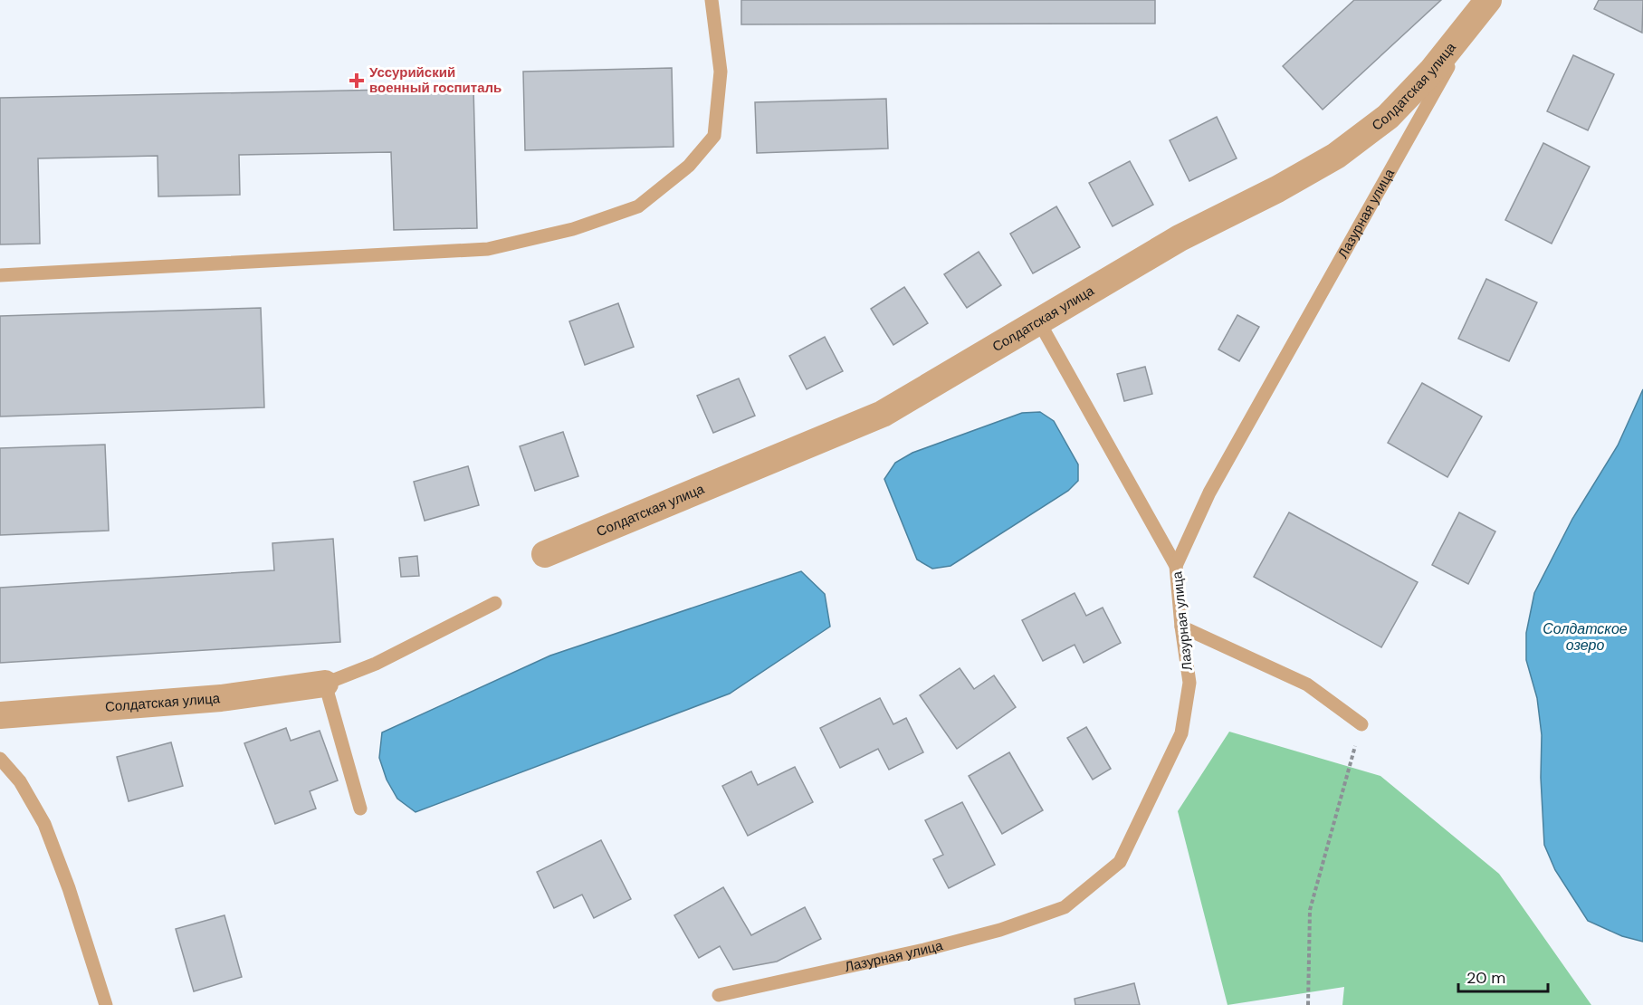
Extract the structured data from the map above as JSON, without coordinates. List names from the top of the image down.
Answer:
{
  "streets": {
    "street": ["Солдатская улица"],
    "lane": ["Лазурная улица"]
  },
  "crossings": [
    ["Солдатская улица", "Лазурная улица"]
  ],
  "water": ["Солдатское озеро"],
  "places": {
    "health": ["Уссурийский военный госпиталь"]
  },
  "scale_bar": "20 m"
}
